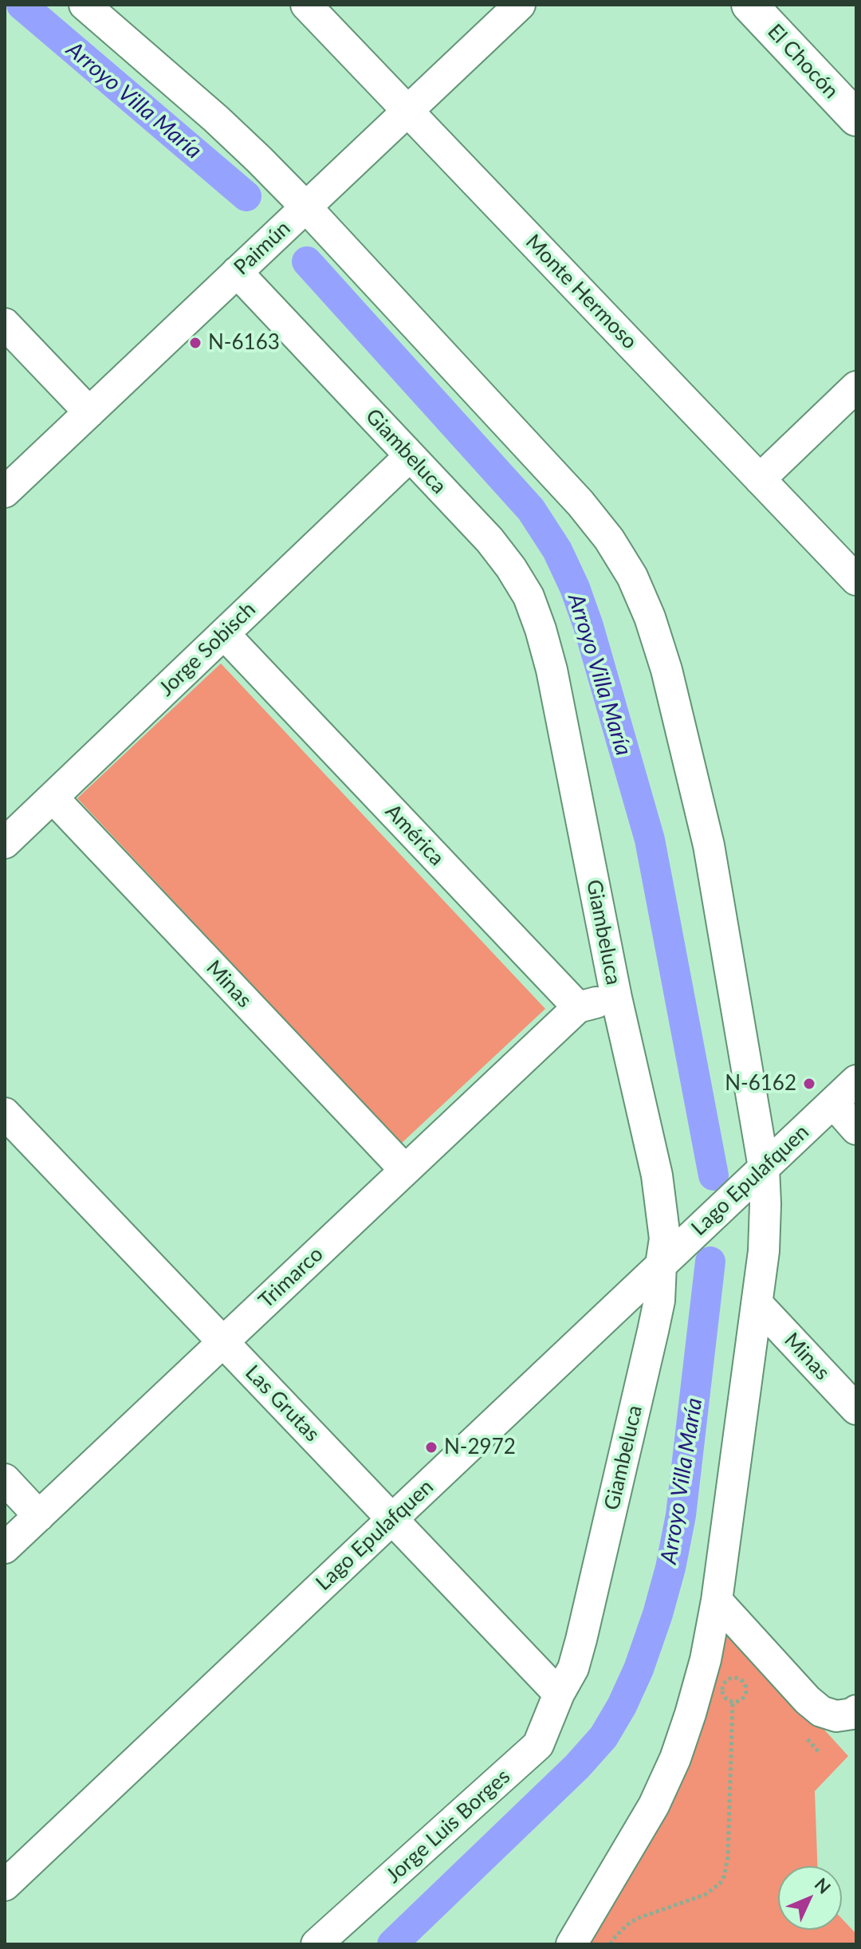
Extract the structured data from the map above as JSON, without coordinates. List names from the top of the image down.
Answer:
{
  "streets": {
    "main road": ["El Chocón"],
    "street": [
      "Paimún",
      "Monte Hermoso",
      "Giambeluca",
      "Jorge Sobisch",
      "América",
      "Minas",
      "Lago Epulafquen",
      "Trimarco",
      "Las Grutas",
      "Jorge Luis Borges"
    ]
  },
  "crossings": [
    ["Paimún", "Monte Hermoso"],
    ["Paimún", "Giambeluca"],
    ["Giambeluca", "Jorge Sobisch"],
    ["Giambeluca", "Lago Epulafquen"],
    ["Giambeluca", "Las Grutas"],
    ["Giambeluca", "Jorge Luis Borges"],
    ["Jorge Sobisch", "América"],
    ["Jorge Sobisch", "Minas"],
    ["América", "Trimarco"],
    ["Minas", "Trimarco"],
    ["Lago Epulafquen", "Las Grutas"],
    ["Trimarco", "Las Grutas"],
    ["Las Grutas", "Jorge Luis Borges"]
  ],
  "water": ["Arroyo Villa María"],
  "places": ["N-6163", "N-6162", "N-2972"],
  "north": "top right"
}
